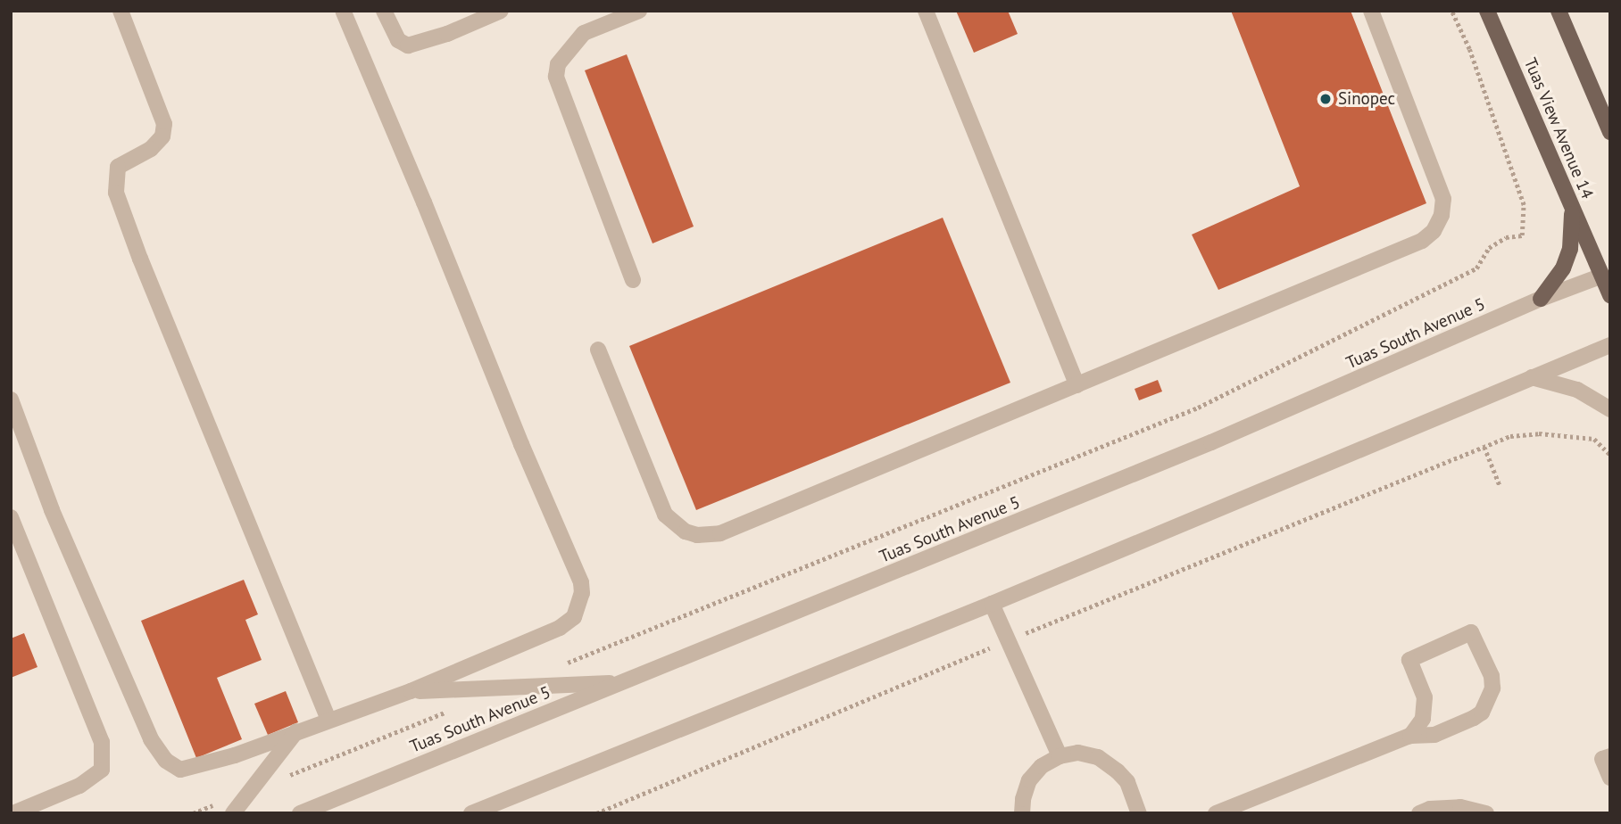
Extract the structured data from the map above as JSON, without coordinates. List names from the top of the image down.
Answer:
{
  "streets": {
    "main road": ["Tuas View Avenue 14"],
    "street": ["Tuas South Avenue 5"]
  },
  "crossings": [
    ["Tuas View Avenue 14", "Tuas South Avenue 5"]
  ],
  "places": ["Sinopec"]
}
